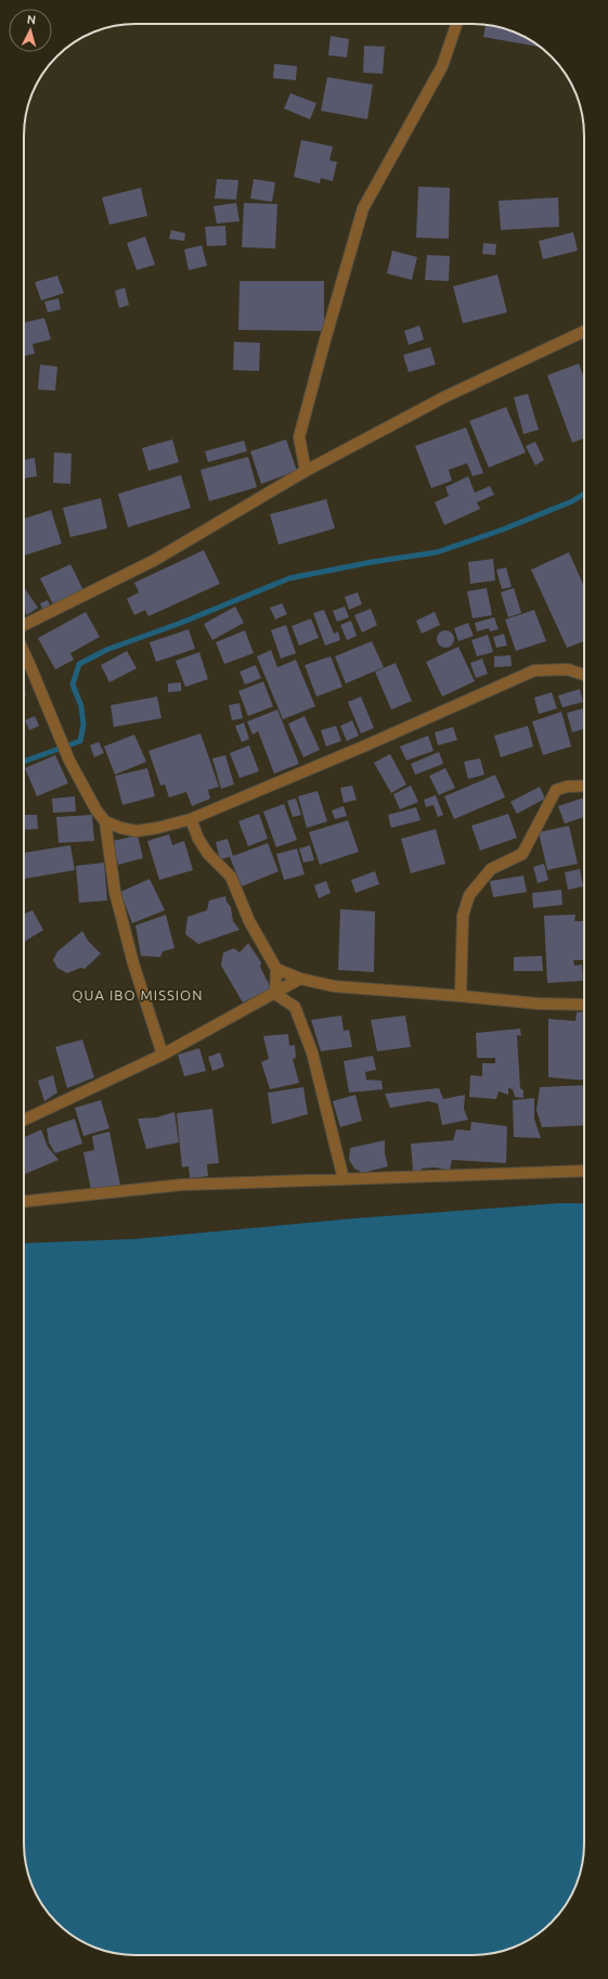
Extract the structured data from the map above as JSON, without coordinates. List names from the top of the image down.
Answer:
{
  "districts": ["QUA IBO MISSION"],
  "north": "top"
}
